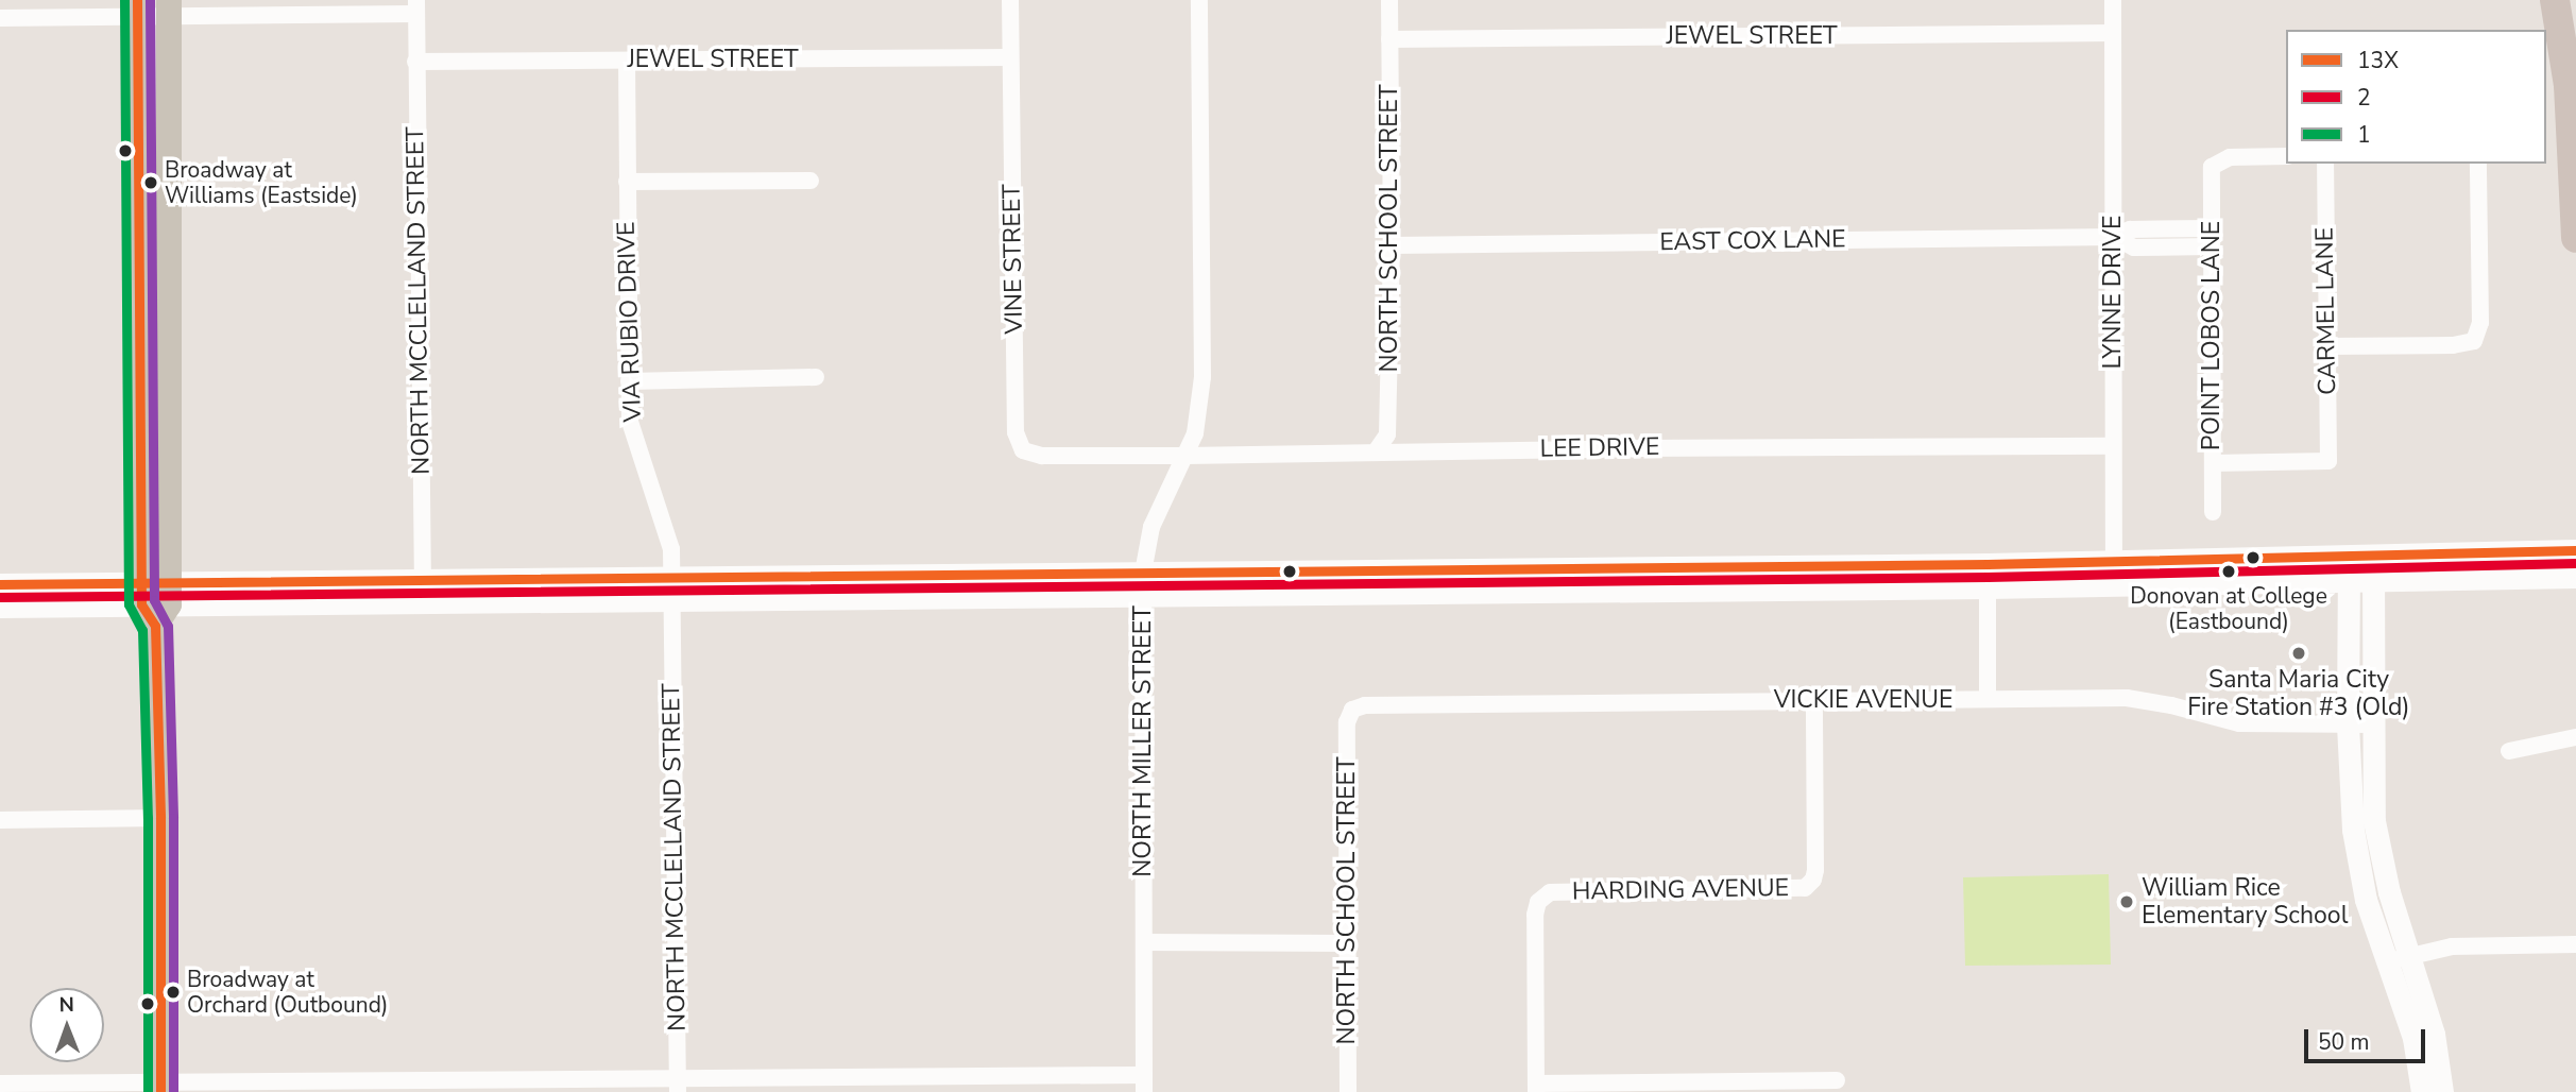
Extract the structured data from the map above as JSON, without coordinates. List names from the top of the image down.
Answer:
{
  "streets": {
    "street": [
      "JEWEL STREET",
      "NORTH SCHOOL STREET",
      "EAST COX LANE",
      "VINE STREET",
      "LYNNE DRIVE",
      "NORTH MCCLELLAND STREET",
      "CARMEL LANE",
      "VIA RUBIO DRIVE",
      "POINT LOBOS LANE",
      "LEE DRIVE",
      "VICKIE AVENUE",
      "NORTH MILLER STREET",
      "HARDING AVENUE"
    ]
  },
  "crossings": [
    ["JEWEL STREET", "NORTH SCHOOL STREET"],
    ["JEWEL STREET", "VINE STREET"],
    ["JEWEL STREET", "LYNNE DRIVE"],
    ["JEWEL STREET", "NORTH MCCLELLAND STREET"],
    ["JEWEL STREET", "VIA RUBIO DRIVE"],
    ["NORTH SCHOOL STREET", "EAST COX LANE"],
    ["NORTH SCHOOL STREET", "LEE DRIVE"],
    ["NORTH SCHOOL STREET", "VICKIE AVENUE"],
    ["EAST COX LANE", "LYNNE DRIVE"],
    ["EAST COX LANE", "POINT LOBOS LANE"],
    ["VINE STREET", "LEE DRIVE"],
    ["LYNNE DRIVE", "LEE DRIVE"],
    ["NORTH MCCLELLAND STREET", "VIA RUBIO DRIVE"],
    ["CARMEL LANE", "POINT LOBOS LANE"],
    ["LEE DRIVE", "NORTH MILLER STREET"],
    ["VICKIE AVENUE", "HARDING AVENUE"]
  ],
  "places": [
    "Broadway at Williams (Eastside)",
    "Donovan at College (Eastbound)",
    "Santa Maria City Fire Station #3 (Old)",
    "William Rice Elementary School",
    "Broadway at Orchard (Outbound)"
  ],
  "lines": [
    "transit line 13X",
    "transit line 1",
    "transit line 50",
    "transit line 2"
  ],
  "legend": ["13X", "2", "1"],
  "scale_bar": "50 m",
  "north": "top"
}
